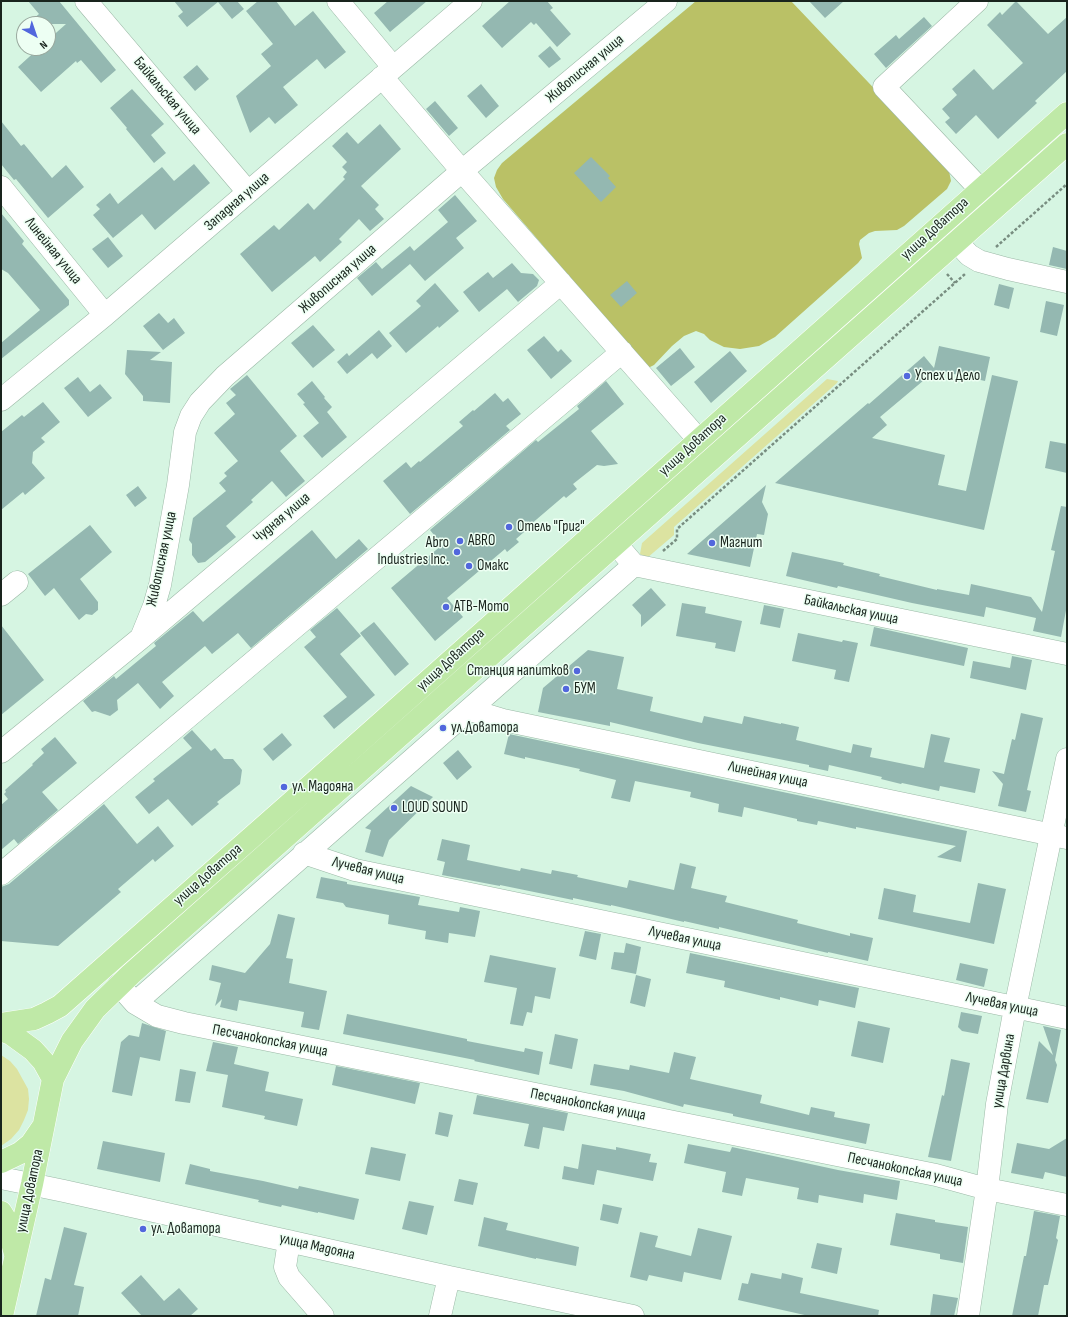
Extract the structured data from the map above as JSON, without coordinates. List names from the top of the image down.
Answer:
{
  "streets": {
    "main road": ["улица Доватора"],
    "street": [
      "Живописная улица",
      "Байкальская улица",
      "Западная улица",
      "Линейная улица",
      "Чудная улица",
      "Лучевая улица",
      "Песчанокопская улица",
      "улица Дарвина",
      "улица Мадояна"
    ]
  },
  "crossings": [
    ["Живописная улица", "Чудная улица"],
    ["Байкальская улица", "Западная улица"],
    ["Западная улица", "Линейная улица"],
    ["улица Доватора", "Песчанокопская улица"],
    ["улица Доватора", "улица Мадояна"],
    ["Линейная улица", "улица Дарвина"],
    ["Лучевая улица", "улица Дарвина"],
    ["Песчанокопская улица", "улица Дарвина"]
  ],
  "places": [
    "Успех и Дело",
    "Отель \"Григ\"",
    "ABRO",
    "Магнит",
    "Abro Industries Inc.",
    "Омакс",
    "АТВ-Мото",
    "Станция напитков",
    "БУМ",
    "ул.Доватора",
    "ул. Мадояна",
    "LOUD SOUND",
    "ул. Доватора"
  ],
  "north": "bottom right"
}
